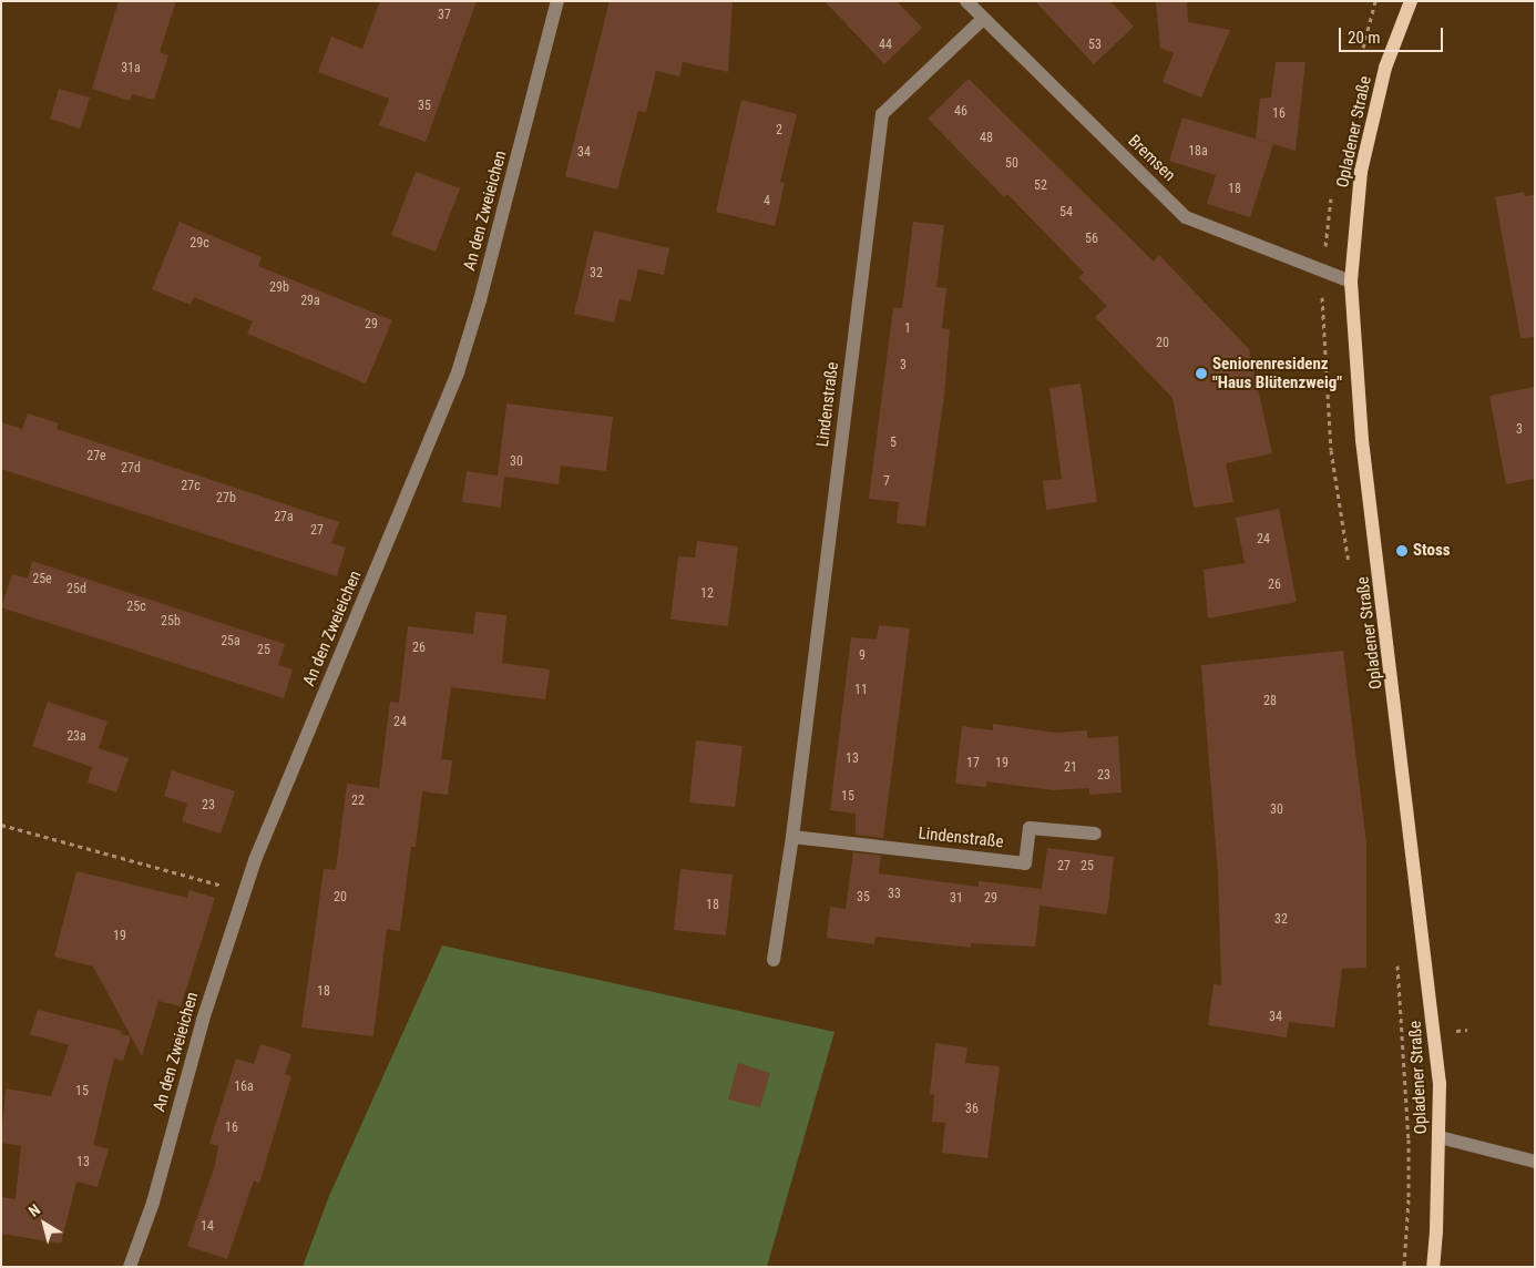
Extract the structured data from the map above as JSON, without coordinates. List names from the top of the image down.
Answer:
{
  "streets": {
    "main road": ["Opladener Straße"],
    "street": ["Bremsen", "An den Zweieichen", "Lindenstraße"]
  },
  "crossings": [
    ["Opladener Straße", "Bremsen"],
    ["Bremsen", "Lindenstraße"]
  ],
  "places": ["Seniorenresidenz \"Haus Blütenzweig\"", "Stoss"],
  "house_numbers": [
    "37",
    "44",
    "53",
    "31a",
    "35",
    "46",
    "16",
    "2",
    "48",
    "18a",
    "34",
    "50",
    "52",
    "18",
    "4",
    "54",
    "56",
    "29c",
    "32",
    "29b",
    "29a",
    "29",
    "1",
    "20",
    "3",
    "3",
    "5",
    "27e",
    "30",
    "27d",
    "7",
    "27c",
    "27b",
    "27a",
    "27",
    "24",
    "25e",
    "26",
    "25d",
    "12",
    "25c",
    "25b",
    "25a",
    "26",
    "25",
    "9",
    "11",
    "28",
    "24",
    "23a",
    "13",
    "17",
    "19",
    "21",
    "23",
    "15",
    "22",
    "23",
    "30",
    "27",
    "25",
    "33",
    "20",
    "35",
    "31",
    "29",
    "18",
    "32",
    "19",
    "18",
    "34",
    "16a",
    "15",
    "36",
    "16",
    "13",
    "14"
  ],
  "scale_bar": "20 m",
  "north": "top left"
}
